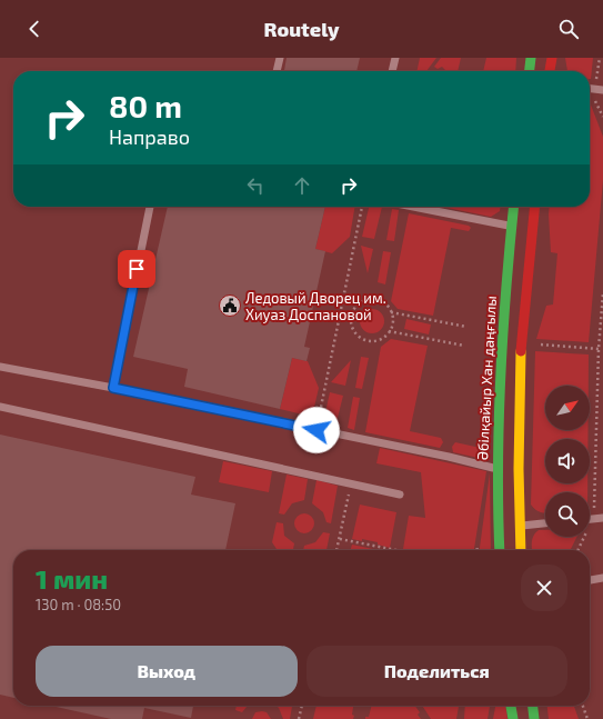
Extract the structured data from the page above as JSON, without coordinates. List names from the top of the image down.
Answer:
{
  "streets": {
    "main road": ["Әбілқайыр Хан даңғылы"]
  },
  "places": {
    "public building": ["Ледовый Дворец им. Хиуаз Доспановой"]
  },
  "north": "top right",
  "page": {
    "header": "Routely",
    "turn": ["80 m", "Направо"],
    "heading": ["1 мин", "130 m · 08:50"],
    "buttons": ["Выход", "Поделиться"]
  }
}
